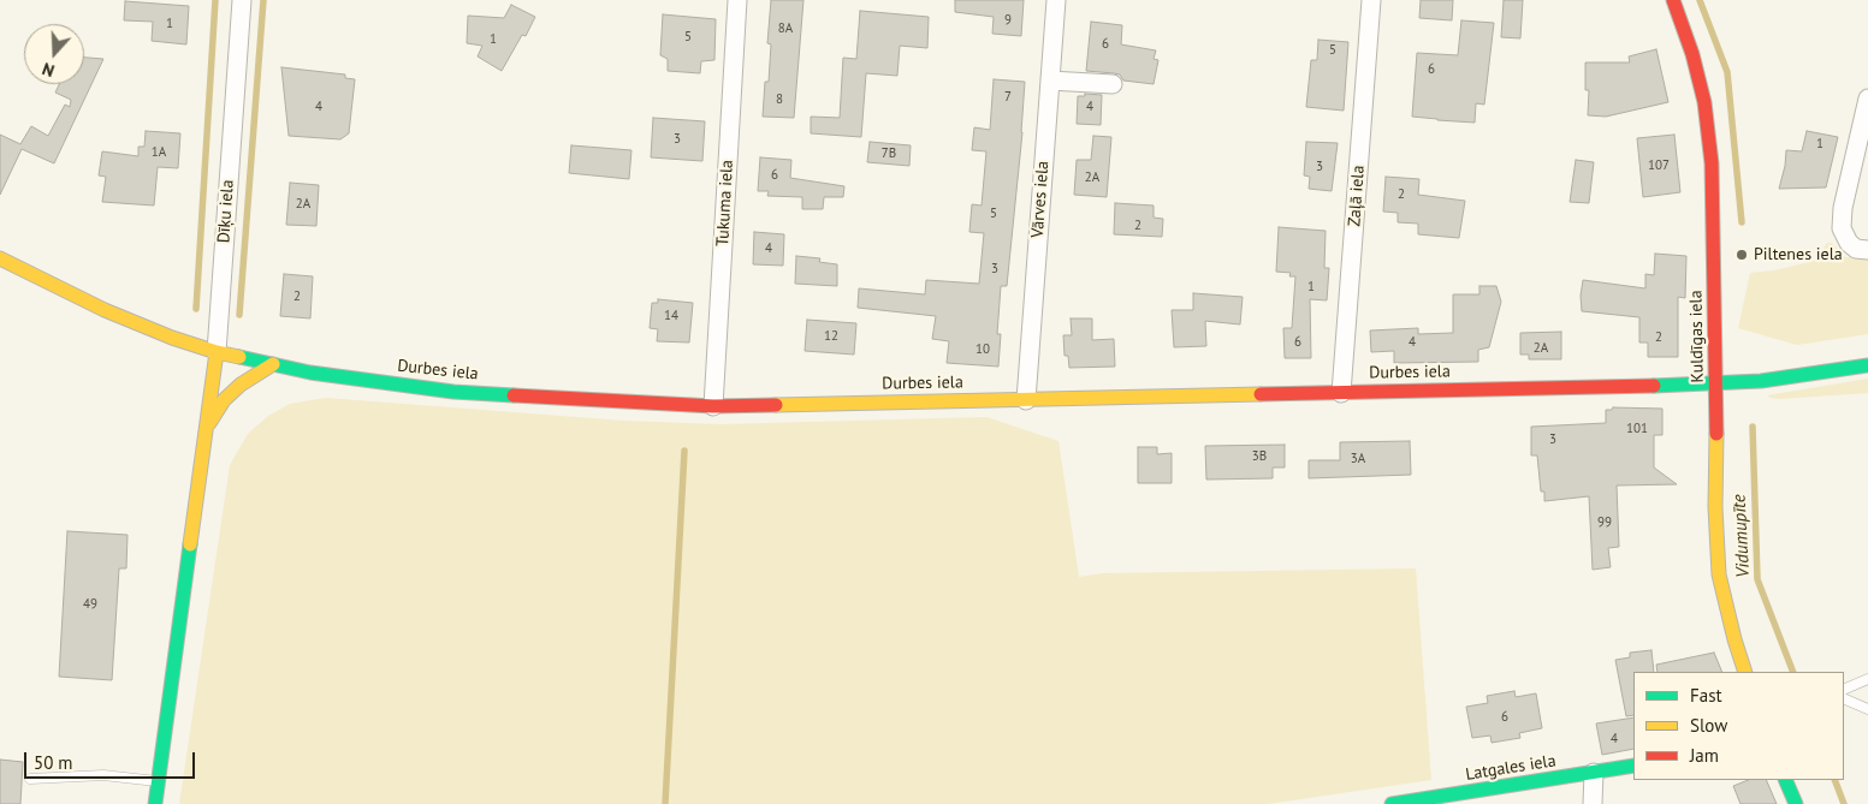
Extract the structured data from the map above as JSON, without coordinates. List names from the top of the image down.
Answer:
{
  "streets": {
    "main road": [
      "Dīķu iela",
      "Kuldīgas iela",
      "Durbes iela",
      "Latgales iela"
    ],
    "street": ["Zaļā iela", "Vārves iela", "Tukuma iela"]
  },
  "crossings": [
    ["Zaļā iela", "Durbes iela"],
    ["Vārves iela", "Durbes iela"],
    ["Tukuma iela", "Durbes iela"],
    ["Dīķu iela", "Durbes iela"],
    ["Kuldīgas iela", "Durbes iela"]
  ],
  "water": ["Vidumupīte"],
  "places": ["Piltenes iela"],
  "house_numbers": [
    "9",
    "1",
    "8A",
    "5",
    "1",
    "6",
    "5",
    "6",
    "7",
    "8",
    "4",
    "4",
    "3",
    "1",
    "1A",
    "7B",
    "107",
    "3",
    "6",
    "2A",
    "2",
    "2A",
    "5",
    "2",
    "4",
    "3",
    "1",
    "2",
    "14",
    "12",
    "2",
    "6",
    "4",
    "2A",
    "10",
    "101",
    "3",
    "3B",
    "3A",
    "99",
    "49",
    "6",
    "4"
  ],
  "legend": ["Fast", "Slow", "Jam"],
  "scale_bar": "50 m",
  "north": "bottom"
}
